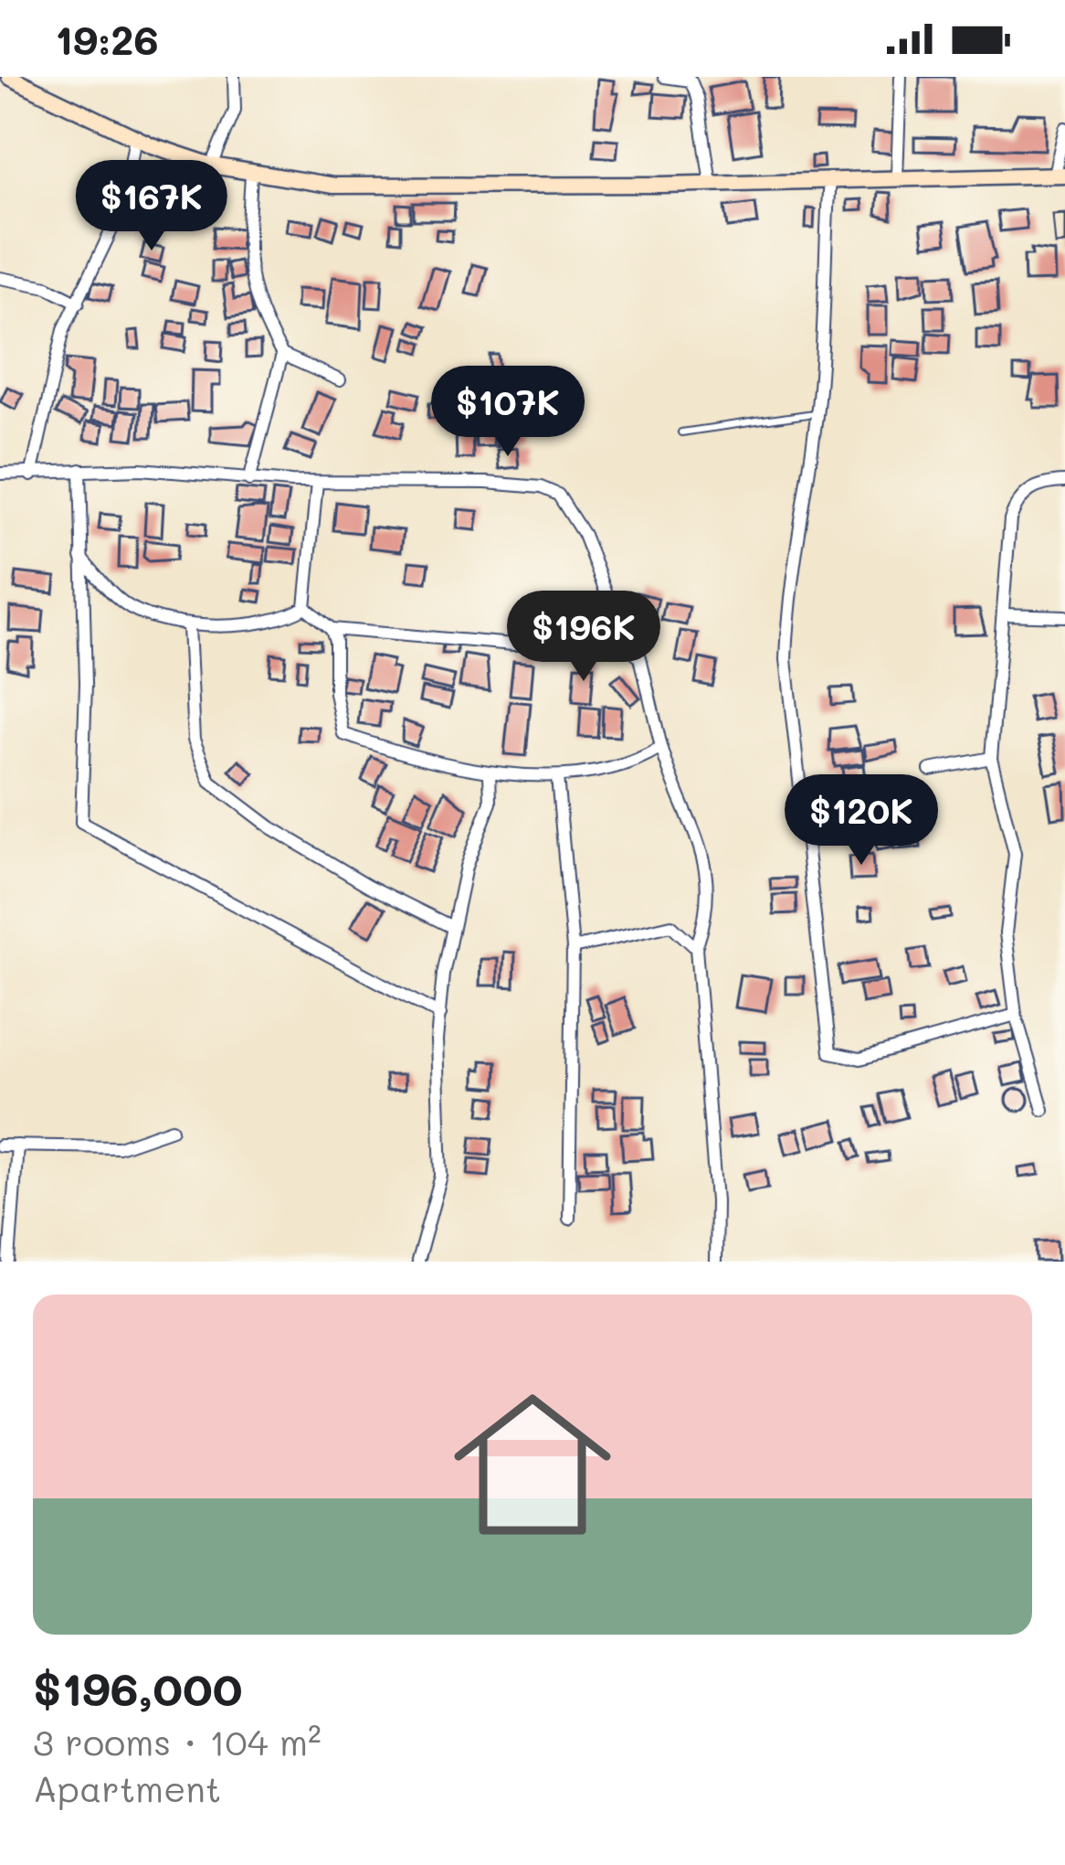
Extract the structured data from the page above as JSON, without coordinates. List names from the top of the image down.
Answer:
{
  "page": {
    "status": "19:26",
    "price": [
      "$167K",
      "$107K",
      "$196K",
      "$120K"
    ],
    "list": [
      {
        "name": "$196,000",
        "note": "3 rooms · 104 m² · Apartment"
      }
    ]
  }
}
